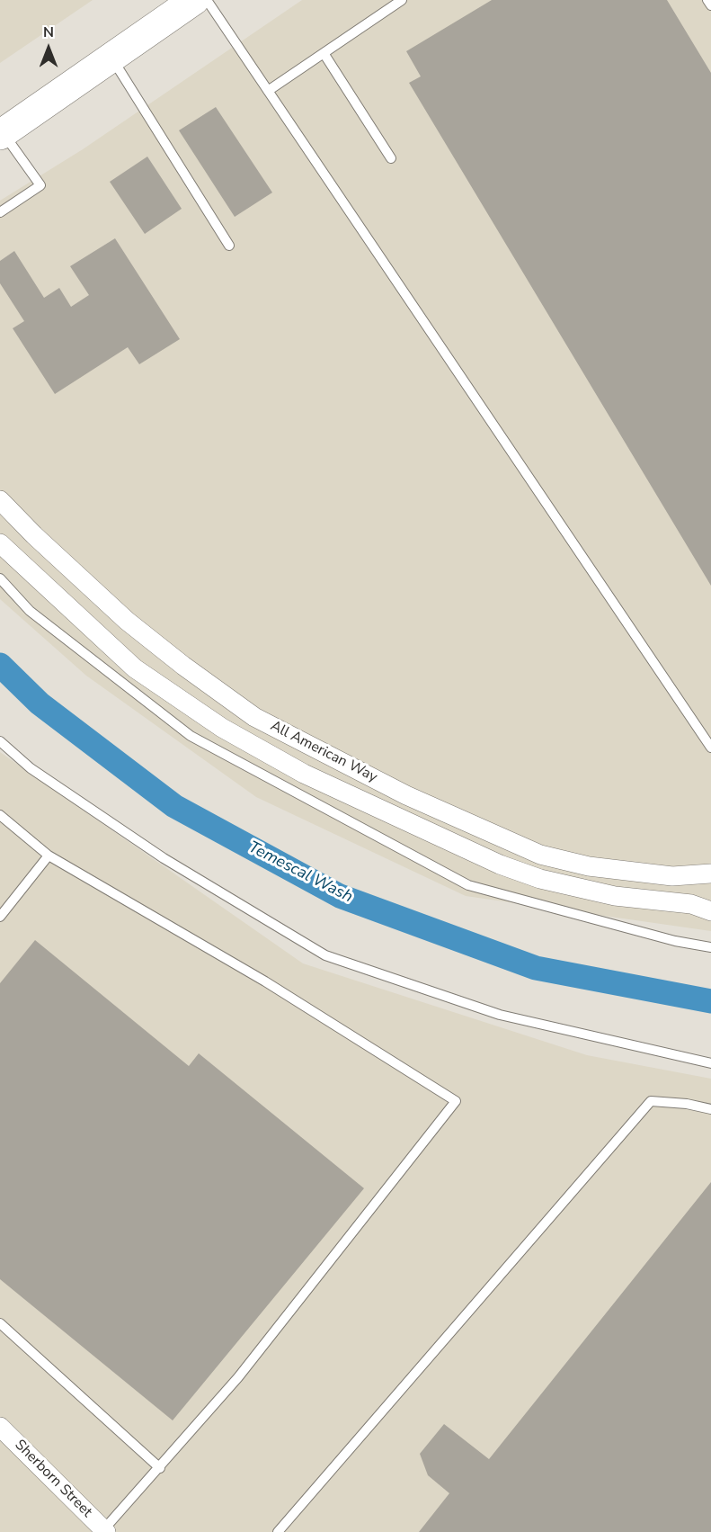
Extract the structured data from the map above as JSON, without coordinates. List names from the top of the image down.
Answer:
{
  "streets": {
    "street": ["All American Way", "Sherborn Street"]
  },
  "water": ["Temescal Wash"],
  "north": "top"
}
